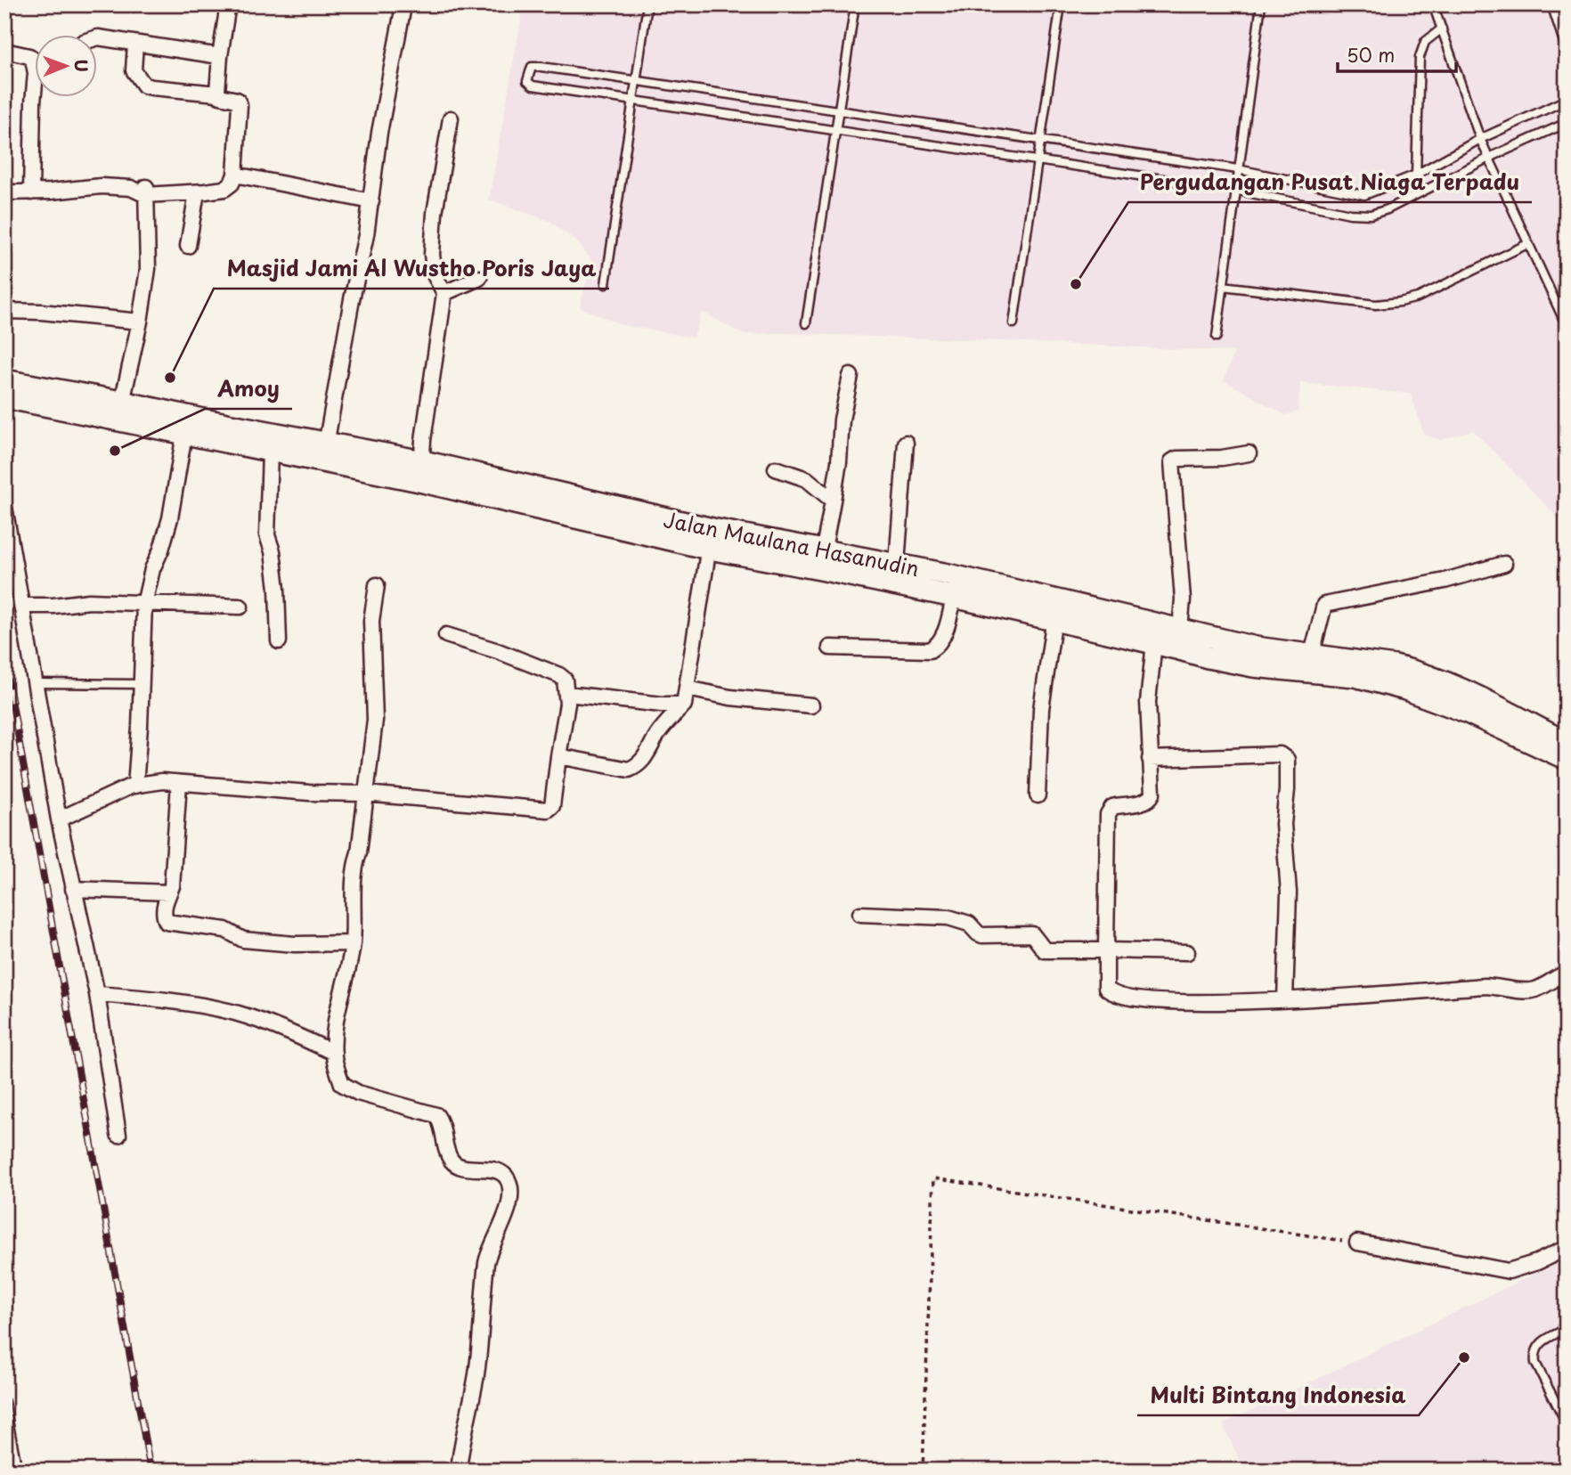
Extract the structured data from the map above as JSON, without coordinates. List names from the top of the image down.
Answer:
{
  "streets": {
    "street": ["Jalan Maulana Hasanudin"]
  },
  "places": [
    "Pergudangan Pusat Niaga Terpadu",
    "Masjid Jami Al Wustho Poris Jaya",
    "Amoy",
    "Multi Bintang Indonesia"
  ],
  "scale_bar": "50 m",
  "north": "right"
}
